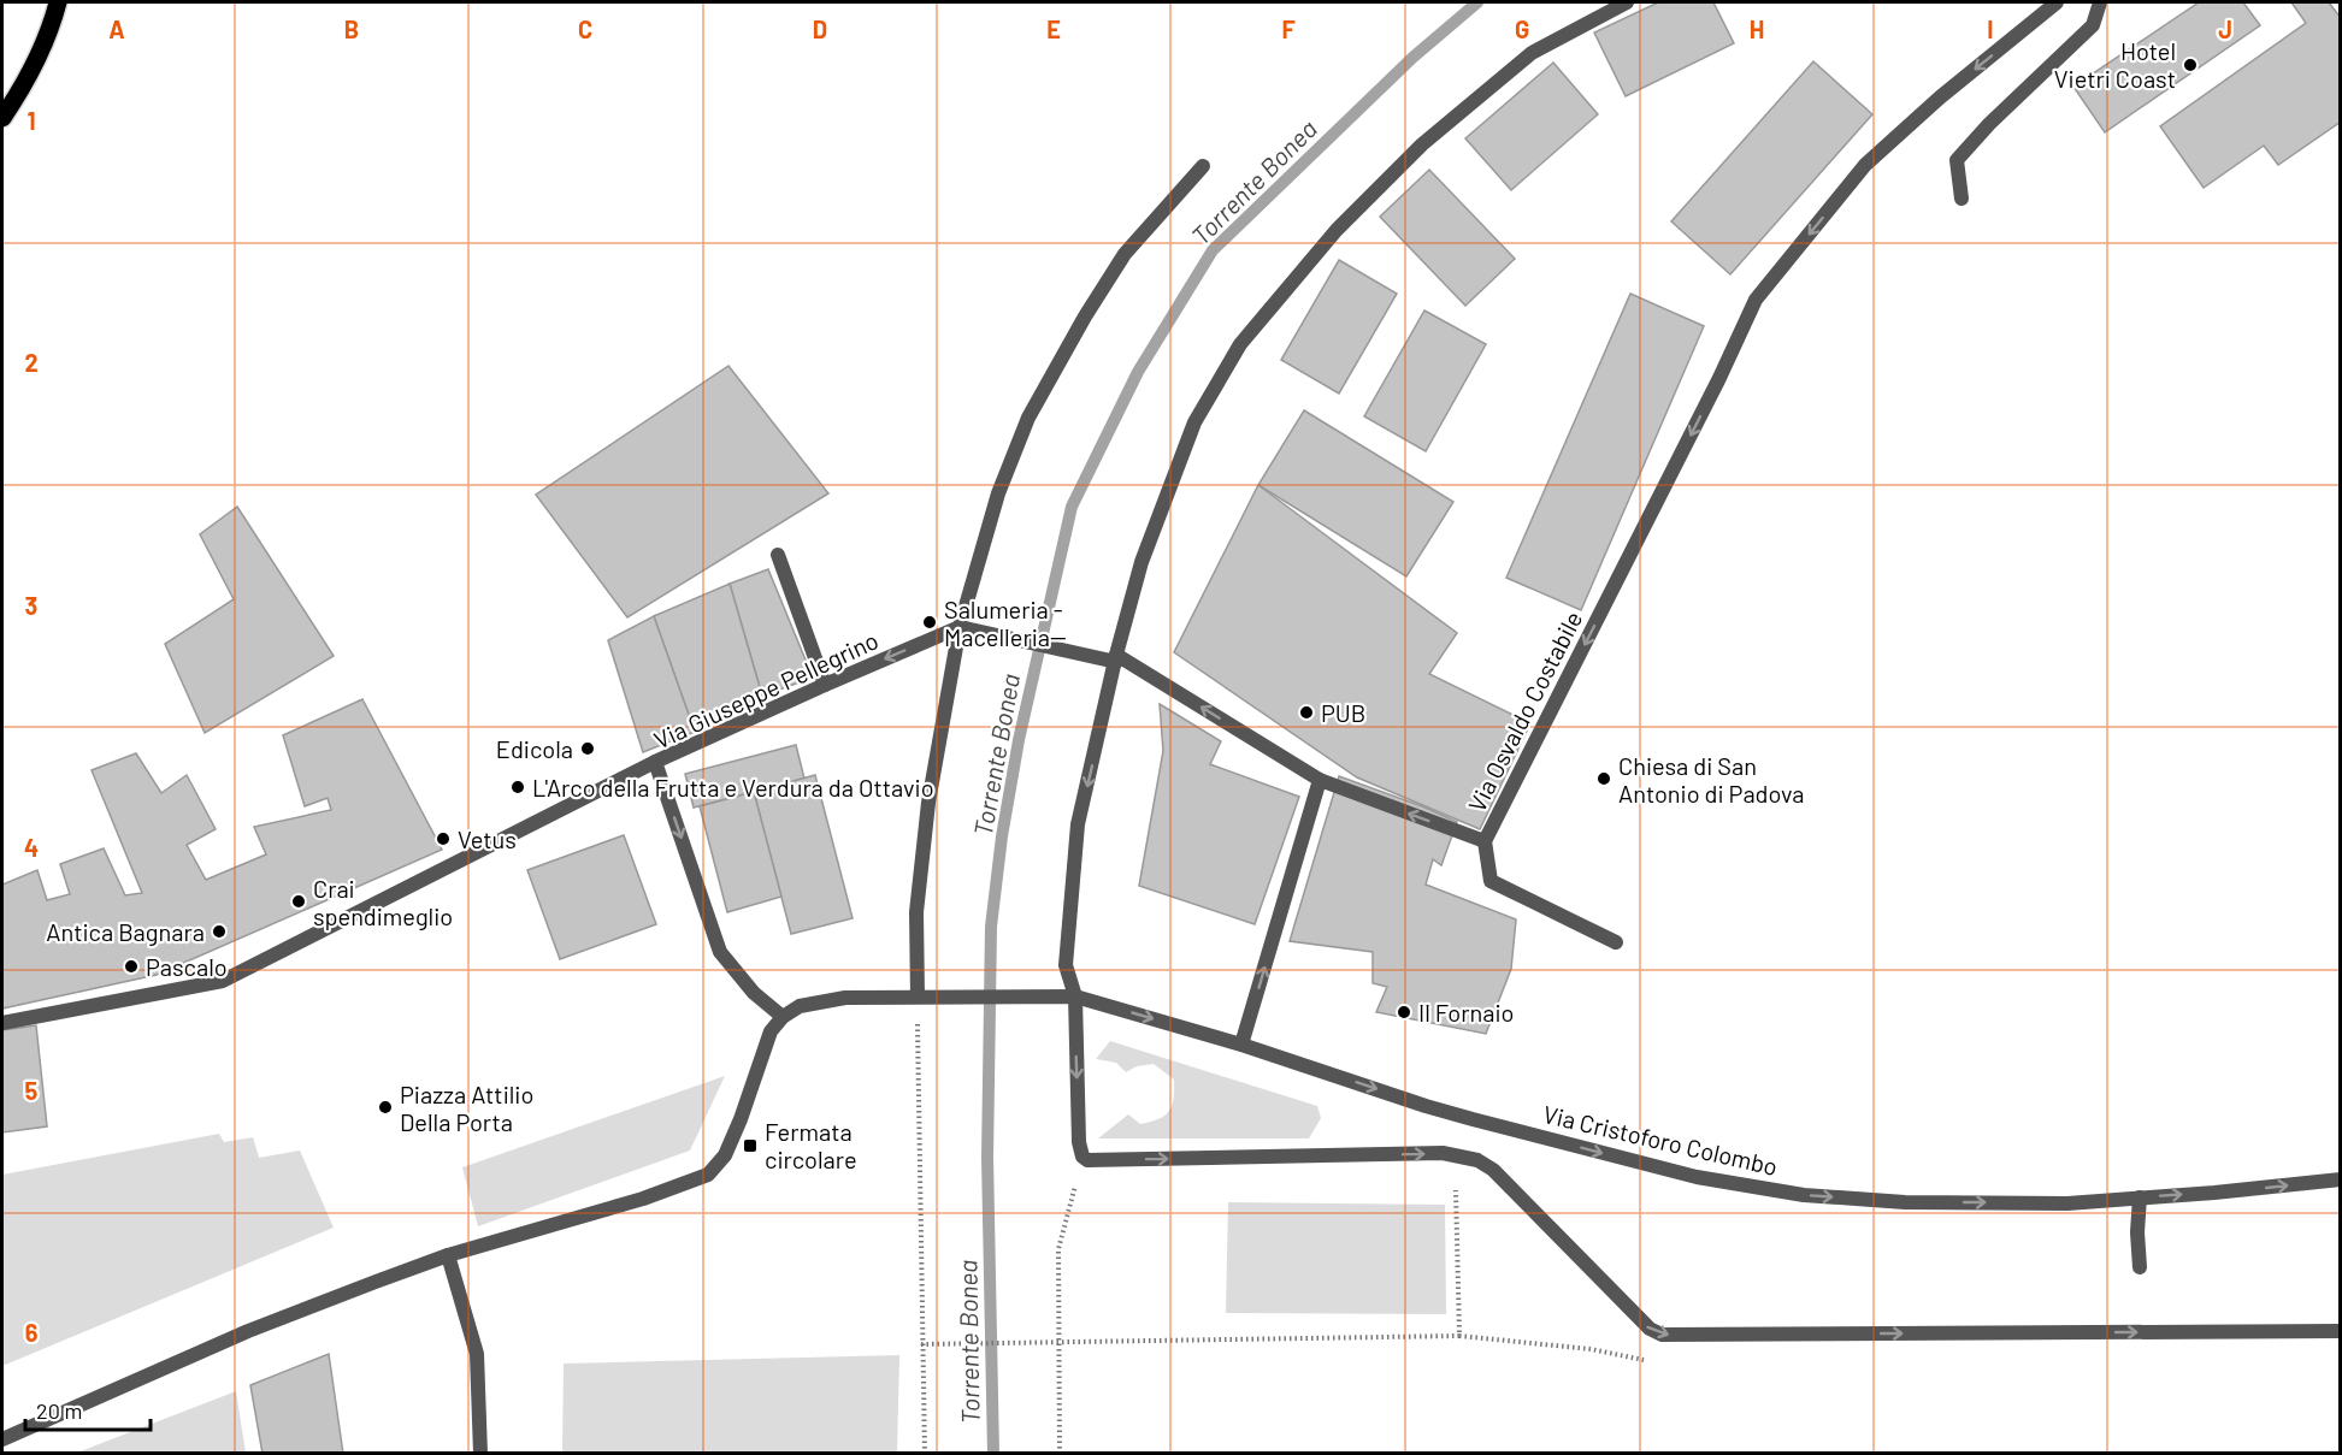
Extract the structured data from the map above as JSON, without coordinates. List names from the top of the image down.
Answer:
{
  "streets": {
    "street": ["Via Giuseppe Pellegrino", "Via Osvaldo Costabile", "Via Cristoforo Colombo"]
  },
  "crossings": [
    ["Via Giuseppe Pellegrino", "Via Osvaldo Costabile"],
    ["Via Giuseppe Pellegrino", "Via Cristoforo Colombo"]
  ],
  "water": ["Torrente Bonea"],
  "places": {
    "other": [
      "Hotel Vietri Coast",
      "Salumeria - Macelleria--",
      "PUB",
      "Edicola",
      "Chiesa di San Antonio di Padova",
      "L'Arco della Frutta e Verdura da Ottavio",
      "Vetus",
      "Crai spendimeglio",
      "Antica Bagnara",
      "Pascalo",
      "Il Fornaio",
      "Piazza Attilio Della Porta"
    ],
    "transit": ["Fermata circolare"]
  },
  "scale_bar": "20 m",
  "grid": {
    "columns": [
      "A",
      "B",
      "C",
      "D",
      "E",
      "F",
      "G",
      "H",
      "I",
      "J"
    ],
    "rows": [
      "1",
      "2",
      "3",
      "4",
      "5",
      "6"
    ]
  }
}
